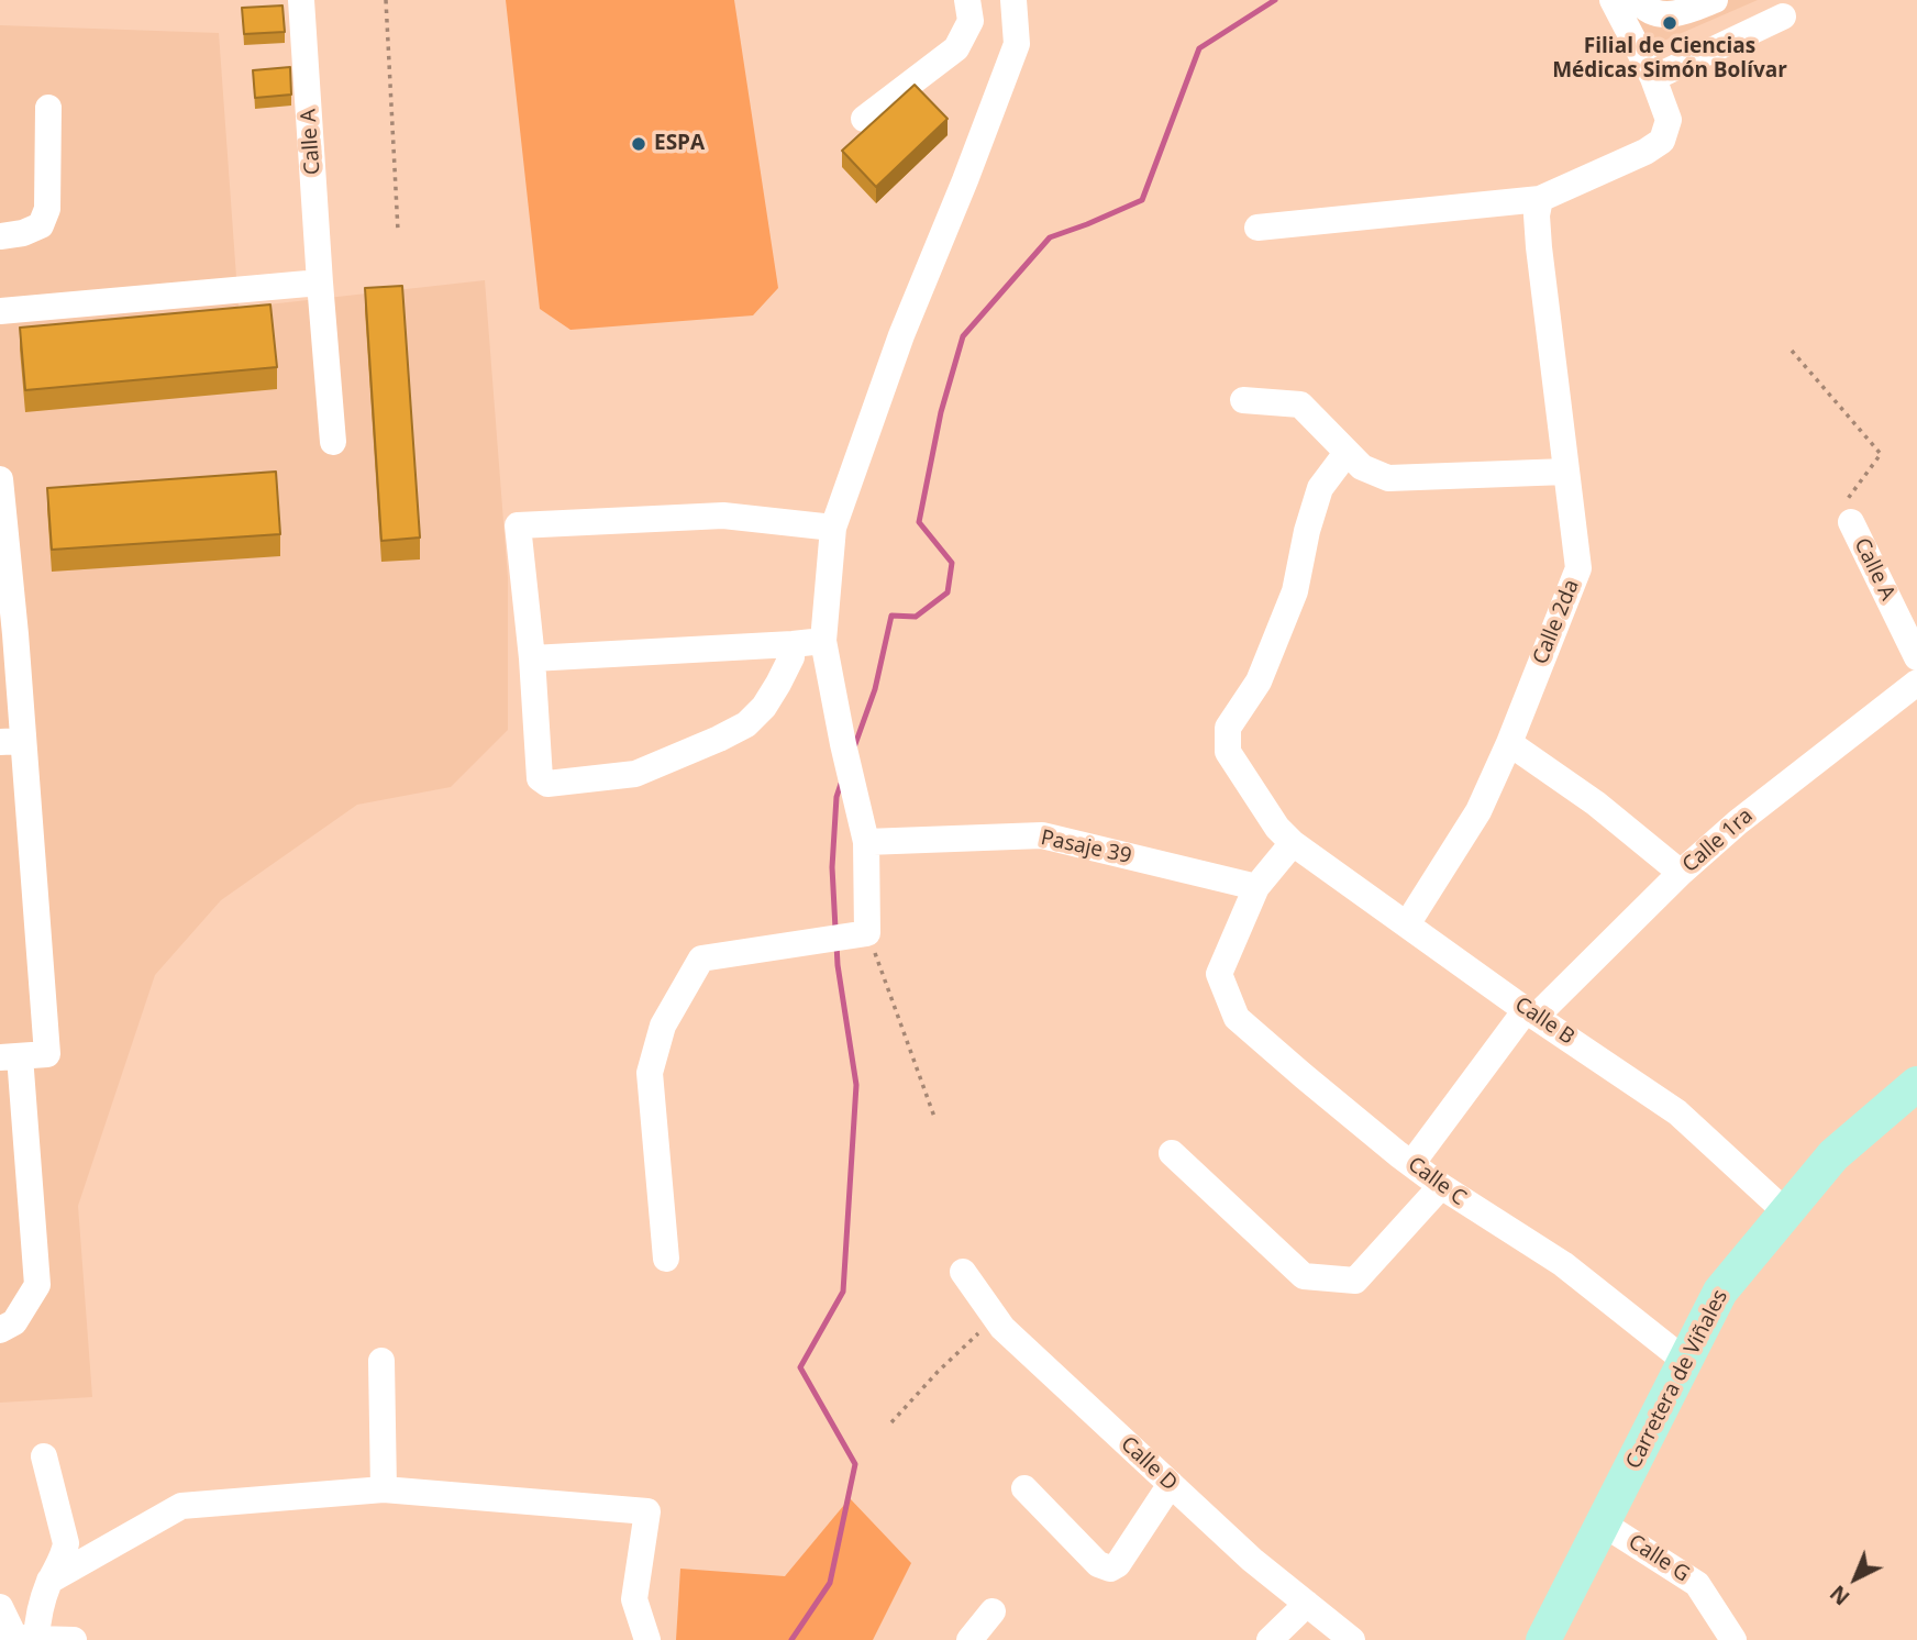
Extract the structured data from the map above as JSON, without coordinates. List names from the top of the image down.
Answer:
{
  "streets": {
    "main road": ["Carretera de Viñales"],
    "street": [
      "Calle A",
      "Calle 2da",
      "Calle 1ra",
      "Pasaje 39",
      "Calle B",
      "Calle C",
      "Calle D",
      "Calle G"
    ]
  },
  "crossings": [
    ["Calle 2da", "Calle B"],
    ["Calle 1ra", "Calle B"],
    ["Calle 1ra", "Calle C"],
    ["Pasaje 39", "Calle C"],
    ["Calle B", "Carretera de Viñales"],
    ["Calle C", "Carretera de Viñales"],
    ["Carretera de Viñales", "Calle G"]
  ],
  "places": ["Filial de Ciencias Médicas Simón Bolívar", "ESPA"],
  "north": "bottom left"
}
